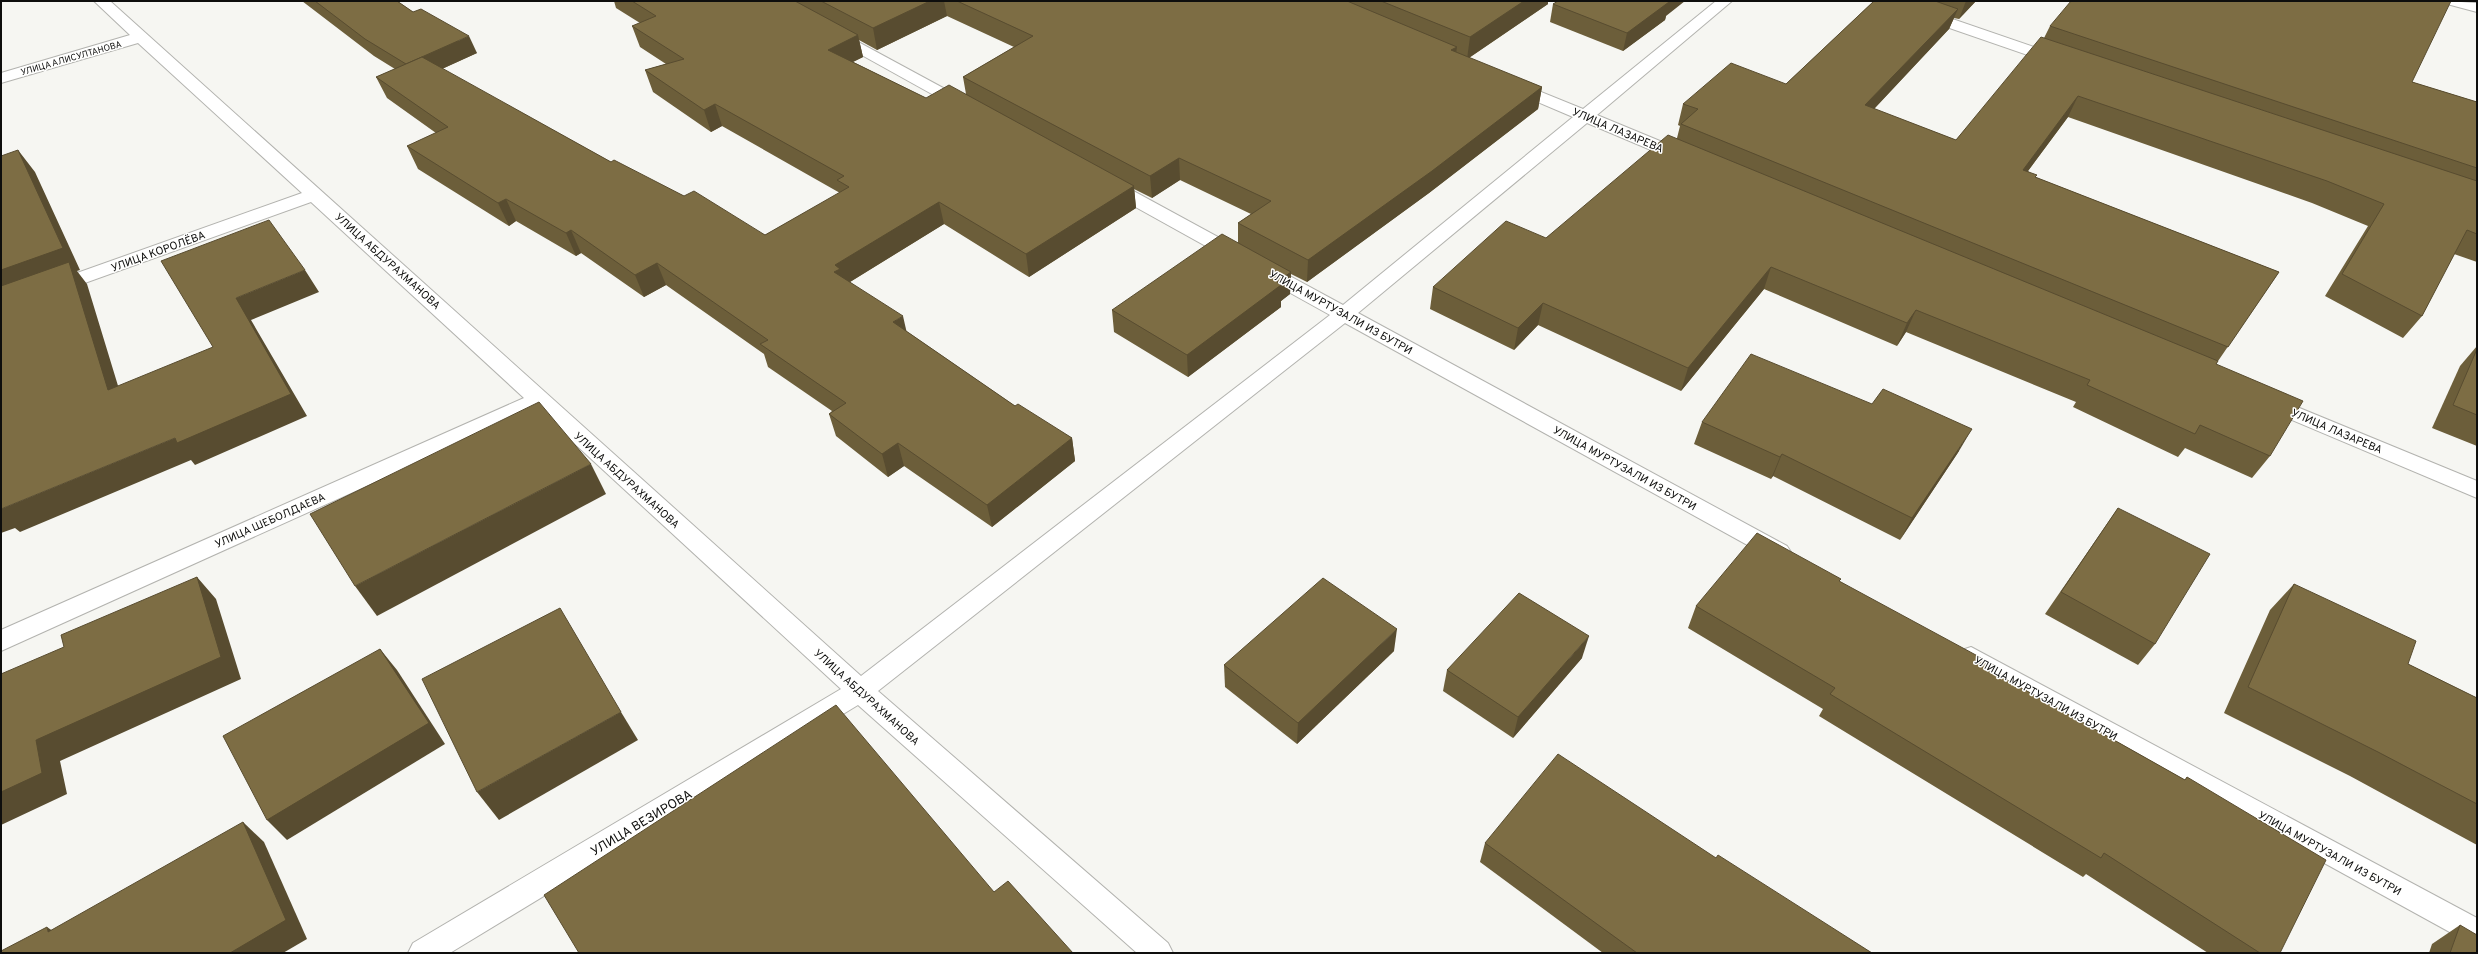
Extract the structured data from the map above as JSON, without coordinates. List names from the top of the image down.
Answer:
{
  "streets": {
    "street": [
      "УЛИЦА АЛИСУЛТАНОВА",
      "УЛИЦА ЛАЗАРЕВА",
      "УЛИЦА КОРОЛЁВА",
      "УЛИЦА АБДУРАХМАНОВА",
      "УЛИЦА МУРТУЗАЛИ ИЗ БУТРИ",
      "УЛИЦА ШЕБОЛДАЕВА",
      "УЛИЦА ВЕЗИРОВА"
    ]
  },
  "crossings": [
    ["УЛИЦА АЛИСУЛТАНОВА", "УЛИЦА АБДУРАХМАНОВА"],
    ["УЛИЦА ЛАЗАРЕВА", "УЛИЦА ВЕЗИРОВА"],
    ["УЛИЦА КОРОЛЁВА", "УЛИЦА АБДУРАХМАНОВА"],
    ["УЛИЦА АБДУРАХМАНОВА", "УЛИЦА ШЕБОЛДАЕВА"],
    ["УЛИЦА АБДУРАХМАНОВА", "УЛИЦА ВЕЗИРОВА"],
    ["УЛИЦА МУРТУЗАЛИ ИЗ БУТРИ", "УЛИЦА ВЕЗИРОВА"]
  ]
}
